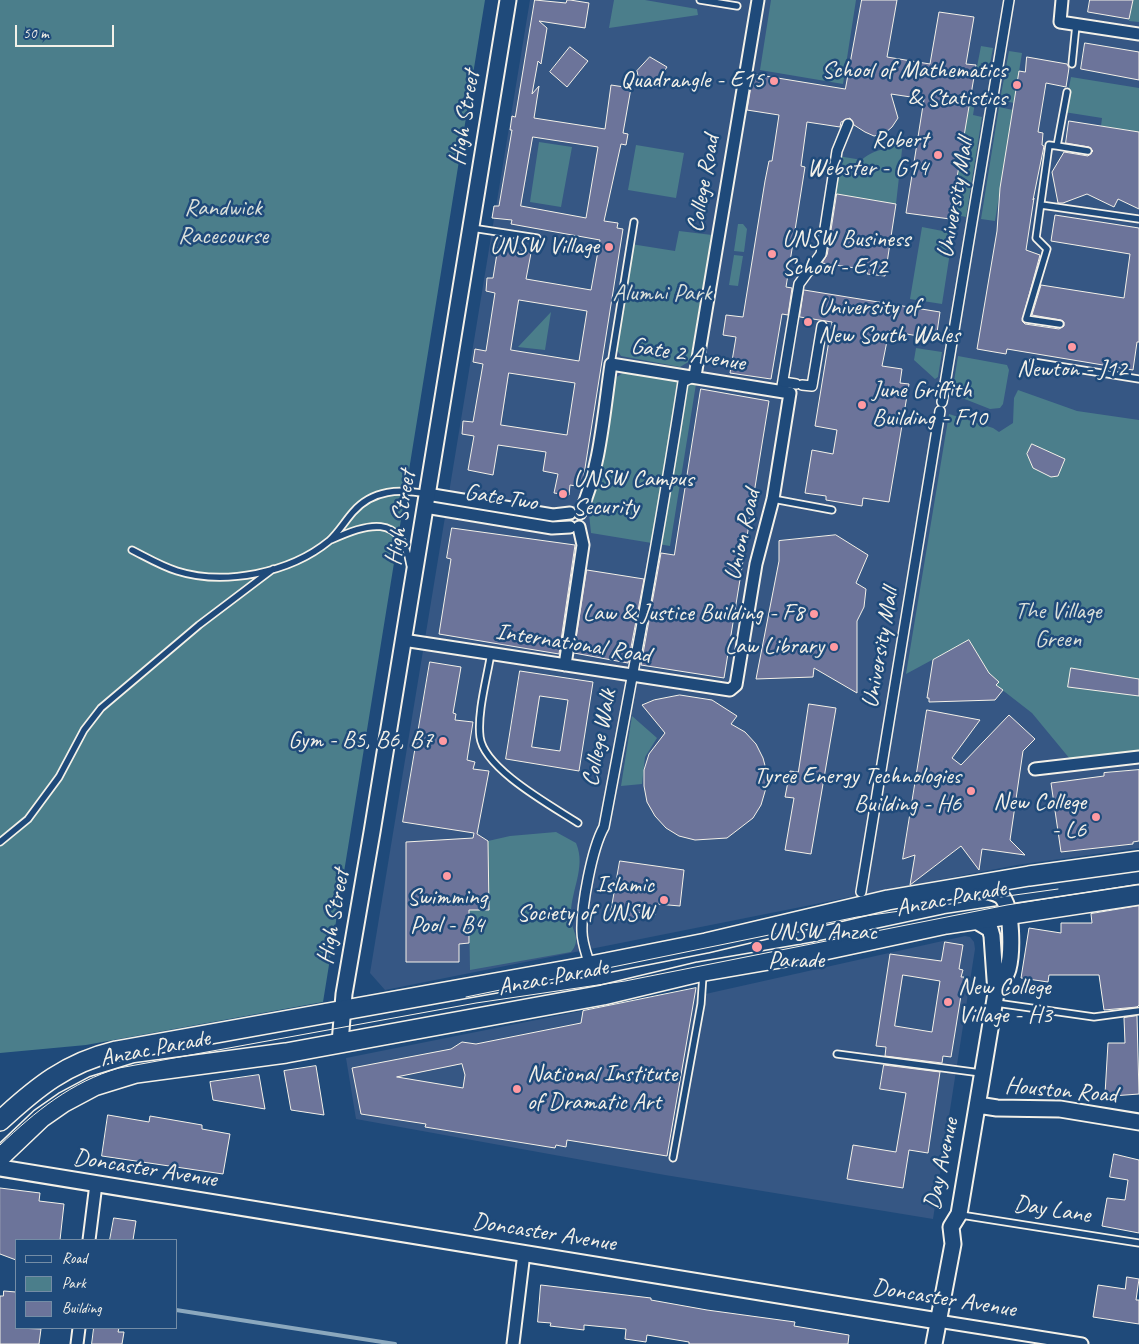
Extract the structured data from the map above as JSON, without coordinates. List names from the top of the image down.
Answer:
{
  "streets": {
    "main road": ["Anzac Parade"],
    "street": [
      "High Street",
      "College Road",
      "University Mall",
      "Gate 2 Avenue",
      "Gate Two",
      "Union Road",
      "International Road",
      "College Walk",
      "Houston Road",
      "Day Avenue",
      "Doncaster Avenue"
    ],
    "lane": ["Day Lane"]
  },
  "crossings": [
    ["High Street", "Gate Two"],
    ["High Street", "International Road"],
    ["High Street", "Anzac Parade"],
    ["College Road", "Gate 2 Avenue"],
    ["College Road", "College Walk"],
    ["Gate 2 Avenue", "Union Road"],
    ["Gate 2 Avenue", "College Walk"],
    ["Union Road", "International Road"],
    ["International Road", "College Walk"],
    ["College Walk", "Anzac Parade"],
    ["Anzac Parade", "Day Avenue"],
    ["Houston Road", "Day Avenue"],
    ["Day Avenue", "Doncaster Avenue"],
    ["Day Avenue", "Day Lane"]
  ],
  "parks": ["Randwick Racecourse", "Alumni Park", "The Village Green"],
  "places": [
    "Quadrangle - E15",
    "School of Mathematics & Statistics",
    "Robert Webster - G14",
    "UNSW Village",
    "UNSW Business School - E12",
    "University of New South Wales",
    "Newton - J12",
    "June Griffith Building - F10",
    "UNSW Campus Security",
    "Law & Justice Building - F8",
    "Law Library",
    "Gym - B5, B6, B7",
    "Tyree Energy Technologies Building - H6",
    "New College - L6",
    "Swimming Pool - B4",
    "Islamic Society of UNSW",
    "UNSW Anzac Parade",
    "New College Village - H3",
    "National Institute of Dramatic Art"
  ],
  "legend": ["Road", "Park", "Building"],
  "scale_bar": "50 m"
}
